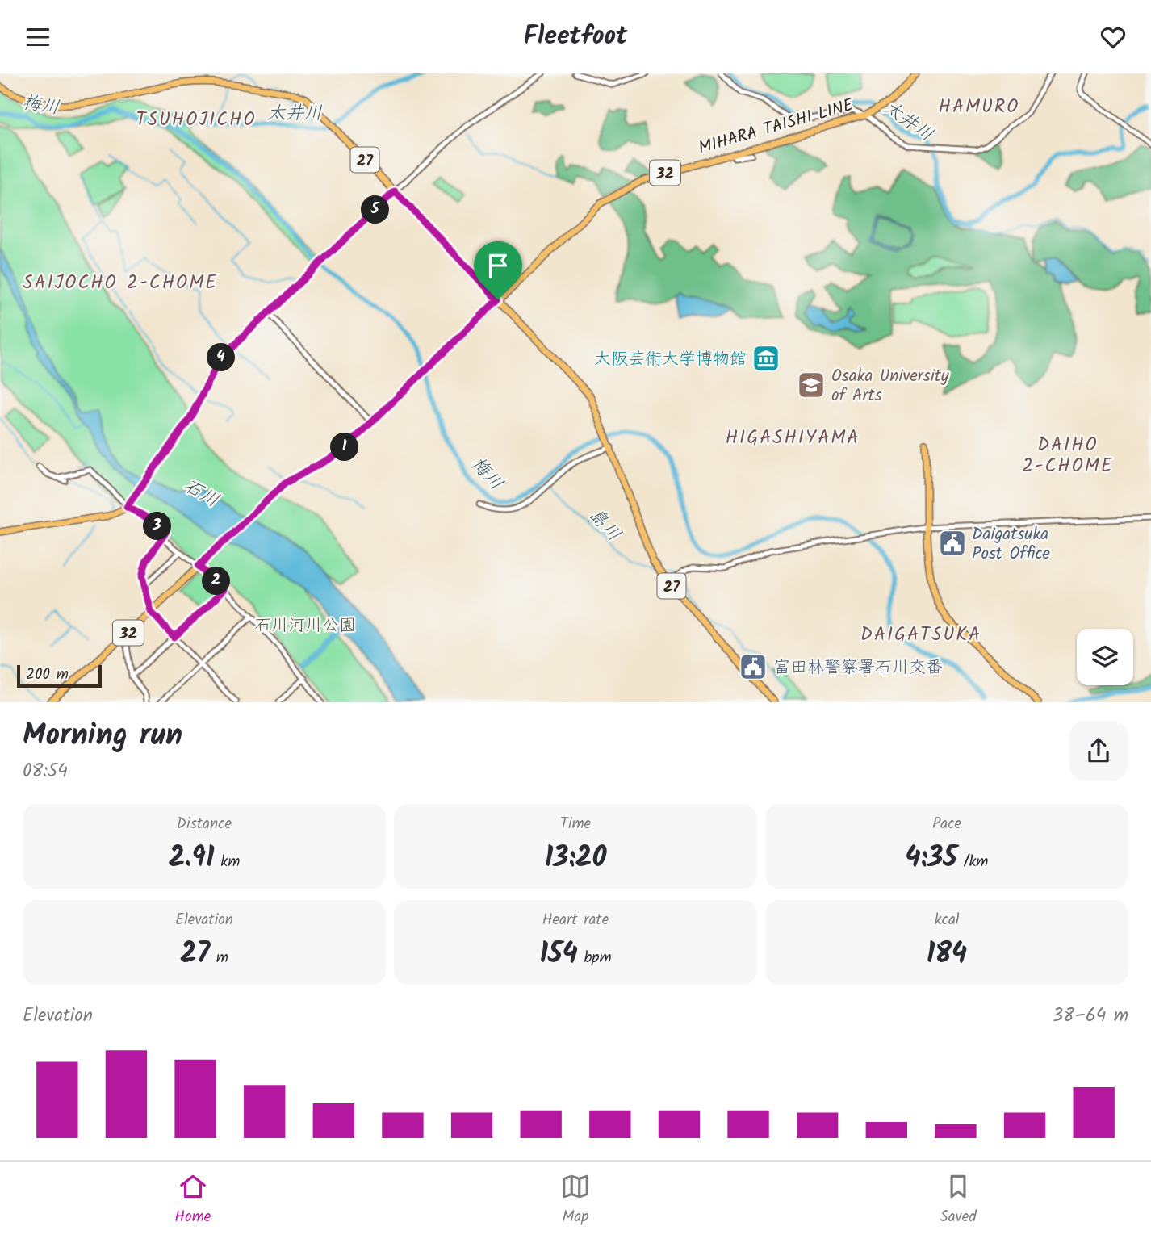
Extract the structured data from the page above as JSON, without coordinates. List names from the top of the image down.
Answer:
{
  "streets": {
    "main road": ["MIHARA TAISHI LINE", "27", "32"]
  },
  "crossings": [
    ["MIHARA TAISHI LINE", "27"]
  ],
  "districts": [
    "HAMURO",
    "TSUHOJICHO",
    "SAIJOCHO 2-CHOME",
    "HIGASHIYAMA",
    "DAIHO 2-CHOME",
    "DAIGATSUKA"
  ],
  "water": [
    "梅川",
    "太井川",
    "石川",
    "島川"
  ],
  "parks": ["石川河川公園"],
  "places": {
    "museum": ["大阪芸術大学博物館"],
    "school or university": ["Osaka University of Arts"],
    "public building": ["Daigatsuka Post Office", "富田林警察署石川交番"]
  },
  "scale_bar": "200 m",
  "page": {
    "header": "Fleetfoot",
    "pins": [
      "5",
      "4",
      "1",
      "3",
      "2"
    ],
    "scale": "200 m",
    "heading": ["Morning run", "08:54"],
    "stats": [
      ["Distance", "2.91 km"],
      ["Time", "13:20"],
      ["Pace", "4:35 /km"],
      ["Elevation", "27 m"],
      ["Heart rate", "154 bpm"],
      ["kcal", "184"]
    ],
    "chart": ["Elevation", "38–64 m"],
    "tabs": ["Home", "Map", "Saved"]
  }
}
